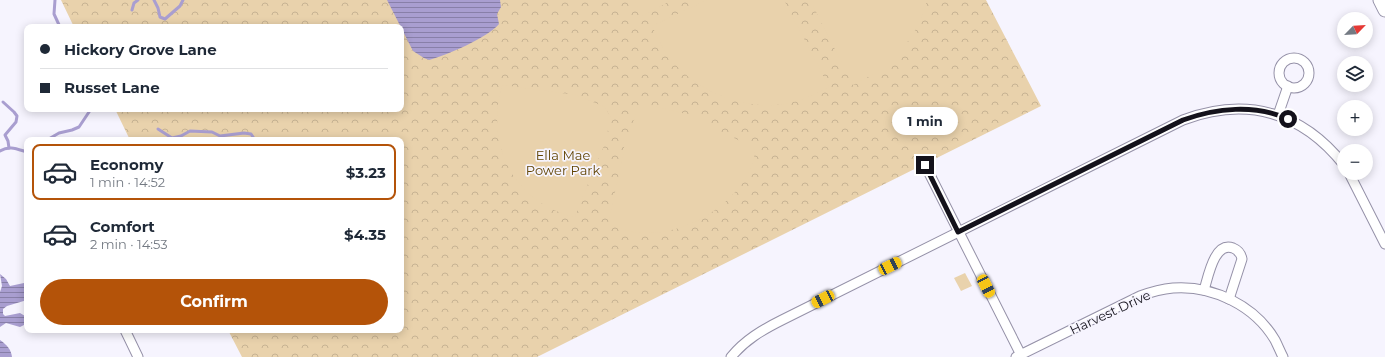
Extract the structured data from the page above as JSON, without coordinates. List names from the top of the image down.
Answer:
{
  "streets": {
    "street": ["Harvest Drive"]
  },
  "parks": ["Ella Mae Power Park"],
  "north": "top right",
  "page": {
    "map_buttons": ["+", "−"],
    "banner": ["Hickory Grove Lane", "Russet Lane"],
    "bubble": "1 min",
    "list": [
      {
        "name": "Economy",
        "note": "1 min · 14:52",
        "value": "$3.23"
      },
      {
        "name": "Comfort",
        "note": "2 min · 14:53",
        "value": "$4.35"
      }
    ],
    "buttons": "Confirm"
  }
}
